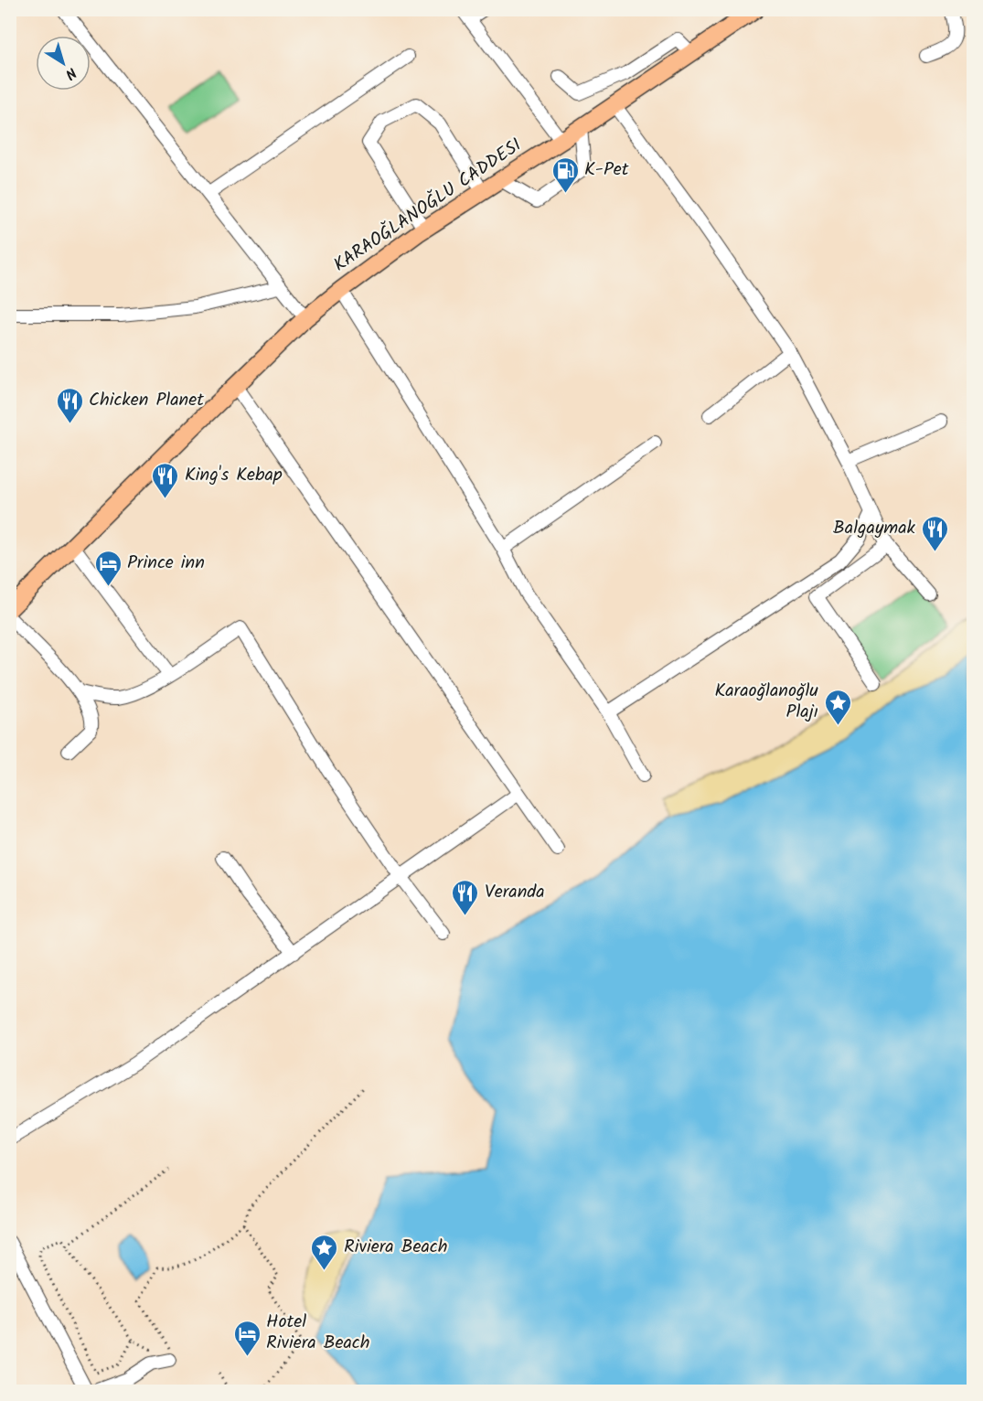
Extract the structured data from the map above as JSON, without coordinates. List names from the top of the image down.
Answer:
{
  "streets": {
    "main road": ["KARAOĞLANOĞLU CADDESI"]
  },
  "places": {
    "fuel station": ["K-Pet"],
    "restaurant": [
      "Chicken Planet",
      "King's Kebap",
      "Balgaymak",
      "Veranda"
    ],
    "hotel": ["Prince inn", "Hotel Riviera Beach"],
    "place": ["Karaoğlanoğlu Plajı", "Riviera Beach"]
  },
  "north": "bottom right"
}
